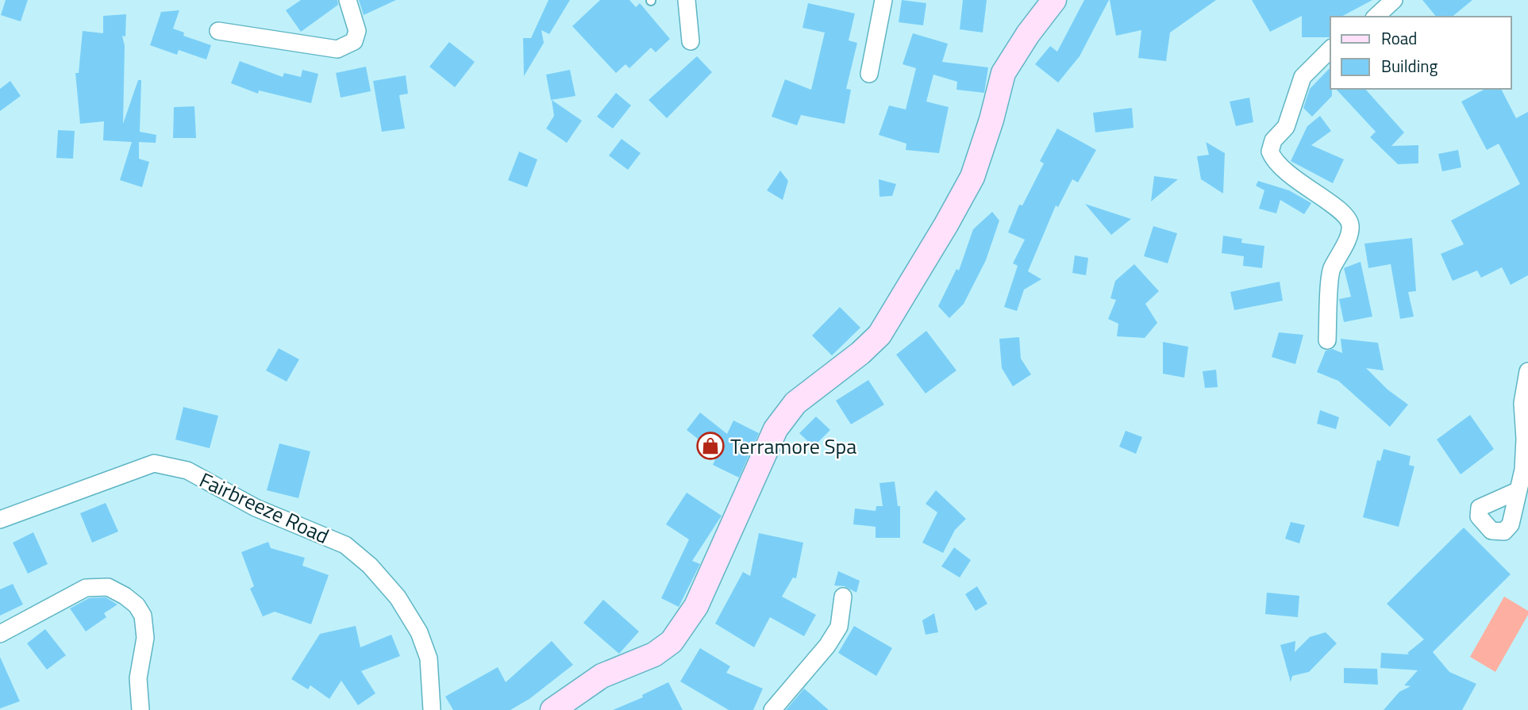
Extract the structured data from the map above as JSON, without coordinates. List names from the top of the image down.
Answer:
{
  "streets": {
    "street": ["Fairbreeze Road"]
  },
  "places": {
    "shop": ["Terramore Spa"]
  },
  "legend": ["Road", "Building"]
}
